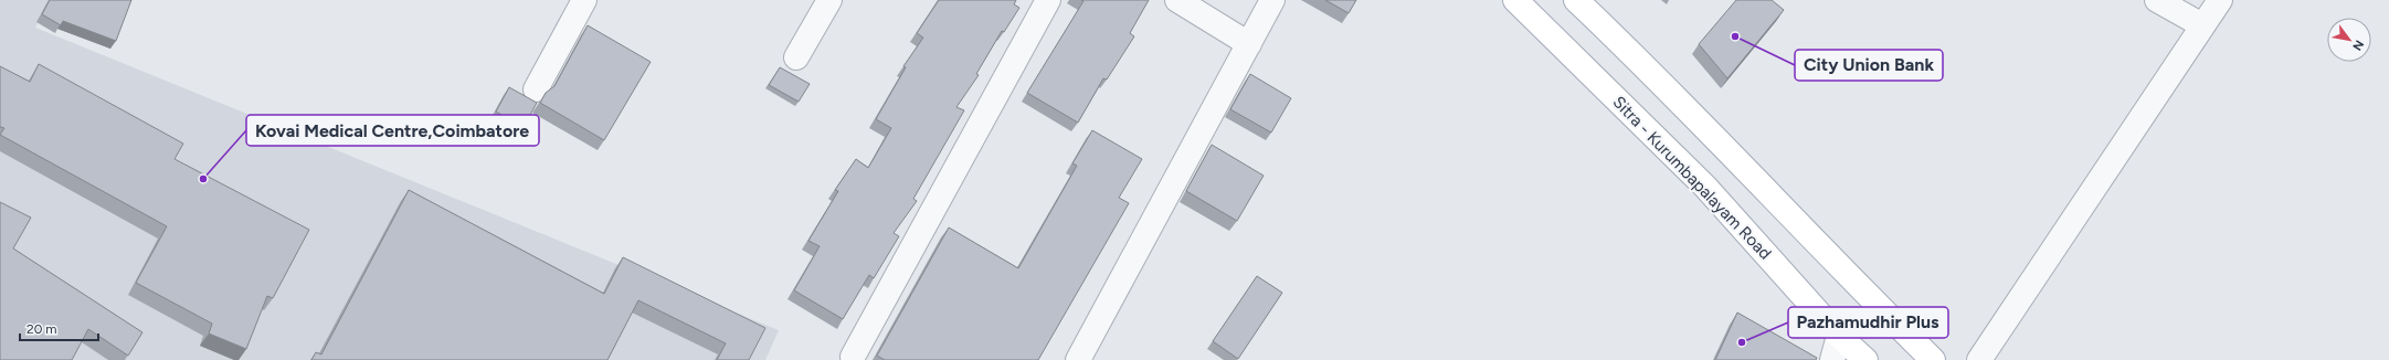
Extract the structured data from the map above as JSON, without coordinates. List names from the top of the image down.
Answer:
{
  "streets": {
    "main road": ["Sitra - Kurumbapalayam Road"]
  },
  "places": ["City Union Bank", "Kovai Medical Centre,Coimbatore", "Pazhamudhir Plus"],
  "scale_bar": "20 m",
  "north": "bottom right"
}
